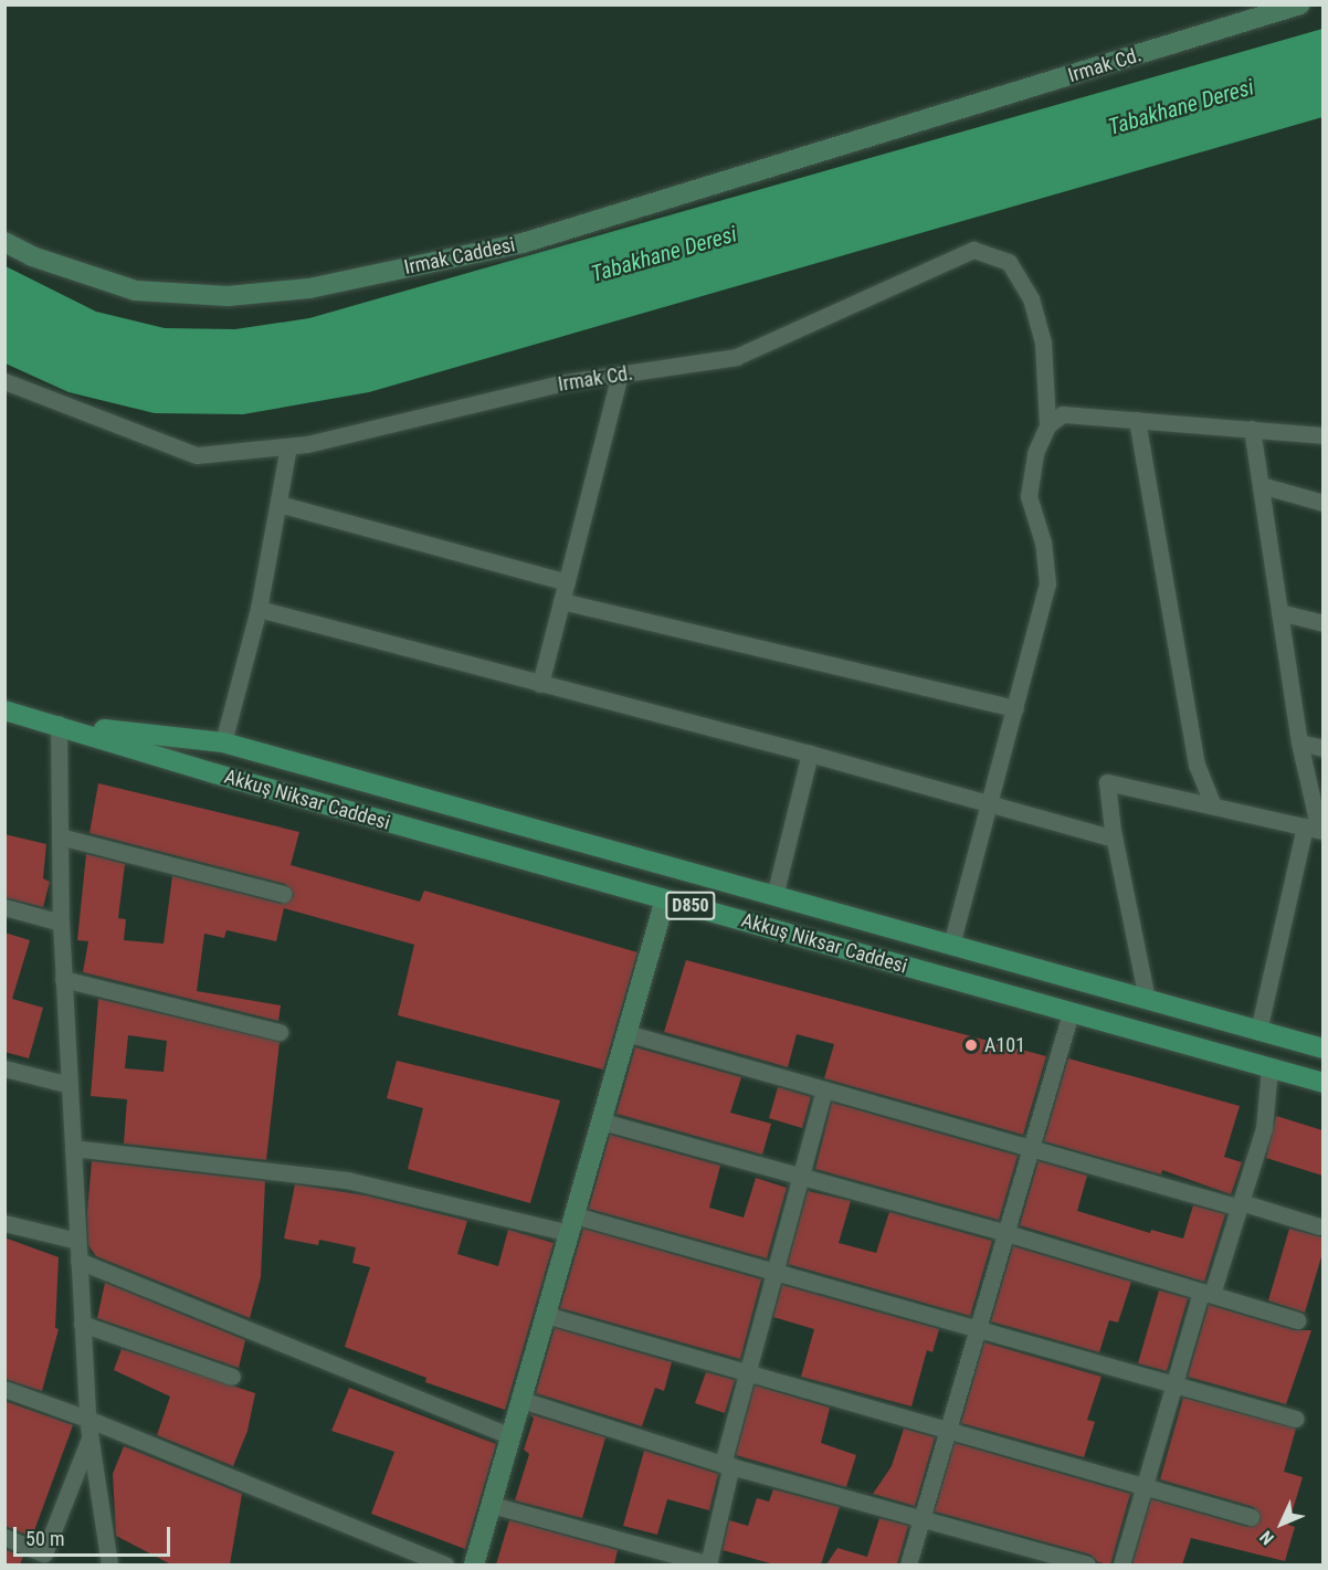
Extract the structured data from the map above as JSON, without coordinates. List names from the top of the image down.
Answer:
{
  "streets": {
    "main road": ["Akkuş Niksar Caddesi", "D850"],
    "street": ["Irmak Cd.", "Irmak Caddesi"]
  },
  "crossings": [
    ["Irmak Cd.", "Irmak Caddesi"]
  ],
  "water": ["Tabakhane Deresi"],
  "places": ["A101"],
  "scale_bar": "50 m",
  "north": "bottom left"
}
